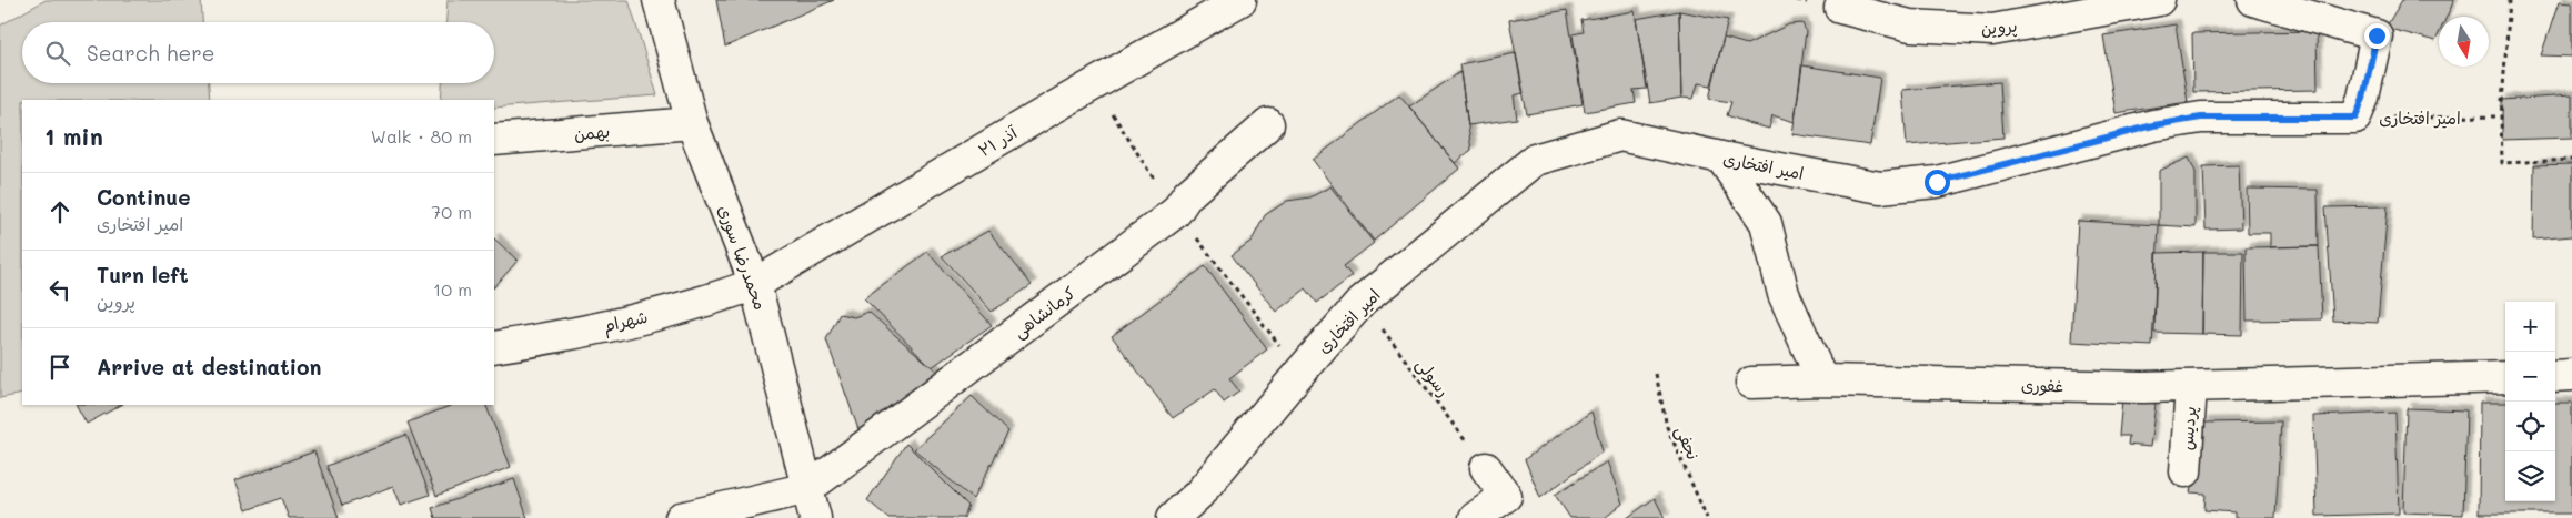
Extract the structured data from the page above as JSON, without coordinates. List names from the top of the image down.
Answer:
{
  "streets": {
    "street": [
      "پروین",
      "امیر افتخاری",
      "بهمن",
      "۲۱ آذر",
      "محمدرضا سوری",
      "کرمانشاهی",
      "شهرام",
      "غفوری",
      "پردیس"
    ],
    "path": ["رسولی", "نجفی"]
  },
  "crossings": [
    ["امیر افتخاری", "رسولی"],
    ["بهمن", "محمدرضا سوری"],
    ["۲۱ آذر", "محمدرضا سوری"],
    ["۲۱ آذر", "شهرام"],
    ["محمدرضا سوری", "کرمانشاهی"],
    ["محمدرضا سوری", "شهرام"],
    ["غفوری", "پردیس"]
  ],
  "north": "bottom",
  "page": {
    "search": "Search here",
    "heading": ["1 min", "Walk · 80 m"],
    "list": [
      ["Continue", "امیر افتخاری", "70 m"],
      ["Turn left", "پروین", "10 m"],
      "Arrive at destination"
    ],
    "map_buttons": ["+", "−"]
  }
}
